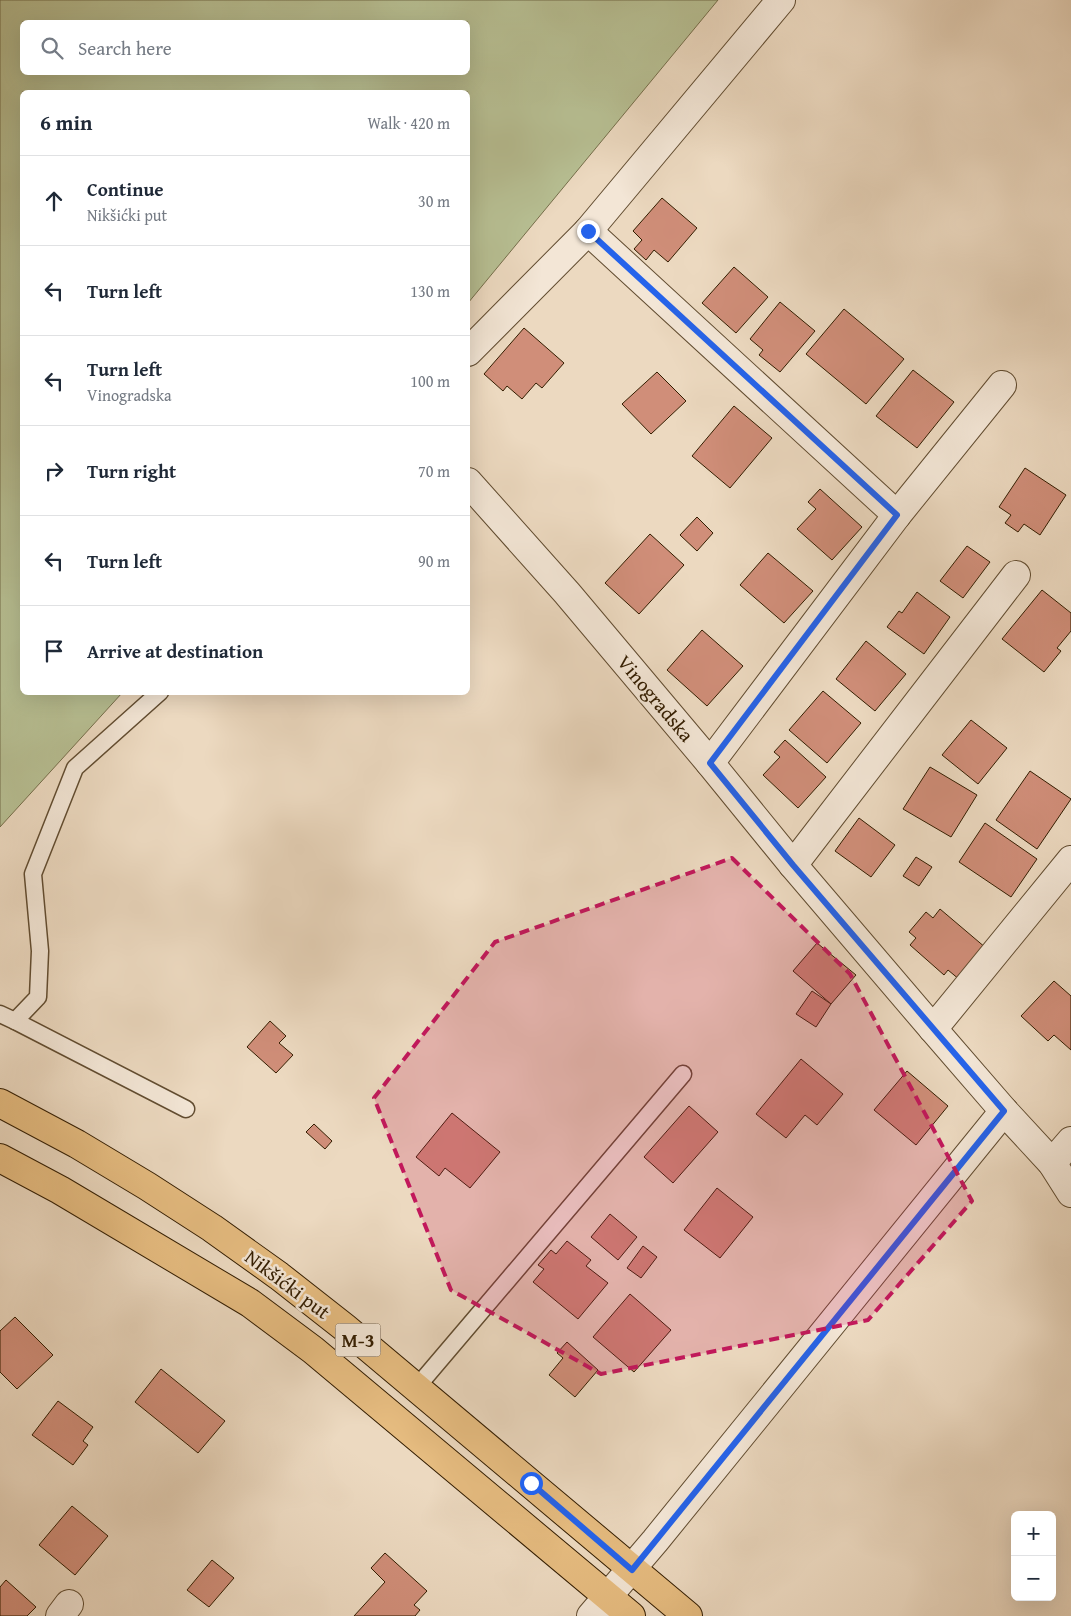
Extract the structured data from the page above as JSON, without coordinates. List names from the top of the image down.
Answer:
{
  "streets": {
    "main road": ["Nikšićki put", "M-3"],
    "street": ["Vinogradska"]
  },
  "page": {
    "search": "Search here",
    "heading": ["6 min", "Walk · 420 m"],
    "list": [
      ["Continue", "Nikšićki put", "30 m"],
      ["Turn left", "130 m"],
      ["Turn left", "Vinogradska", "100 m"],
      ["Turn right", "70 m"],
      ["Turn left", "90 m"],
      "Arrive at destination"
    ],
    "map_buttons": ["+", "−"]
  }
}
